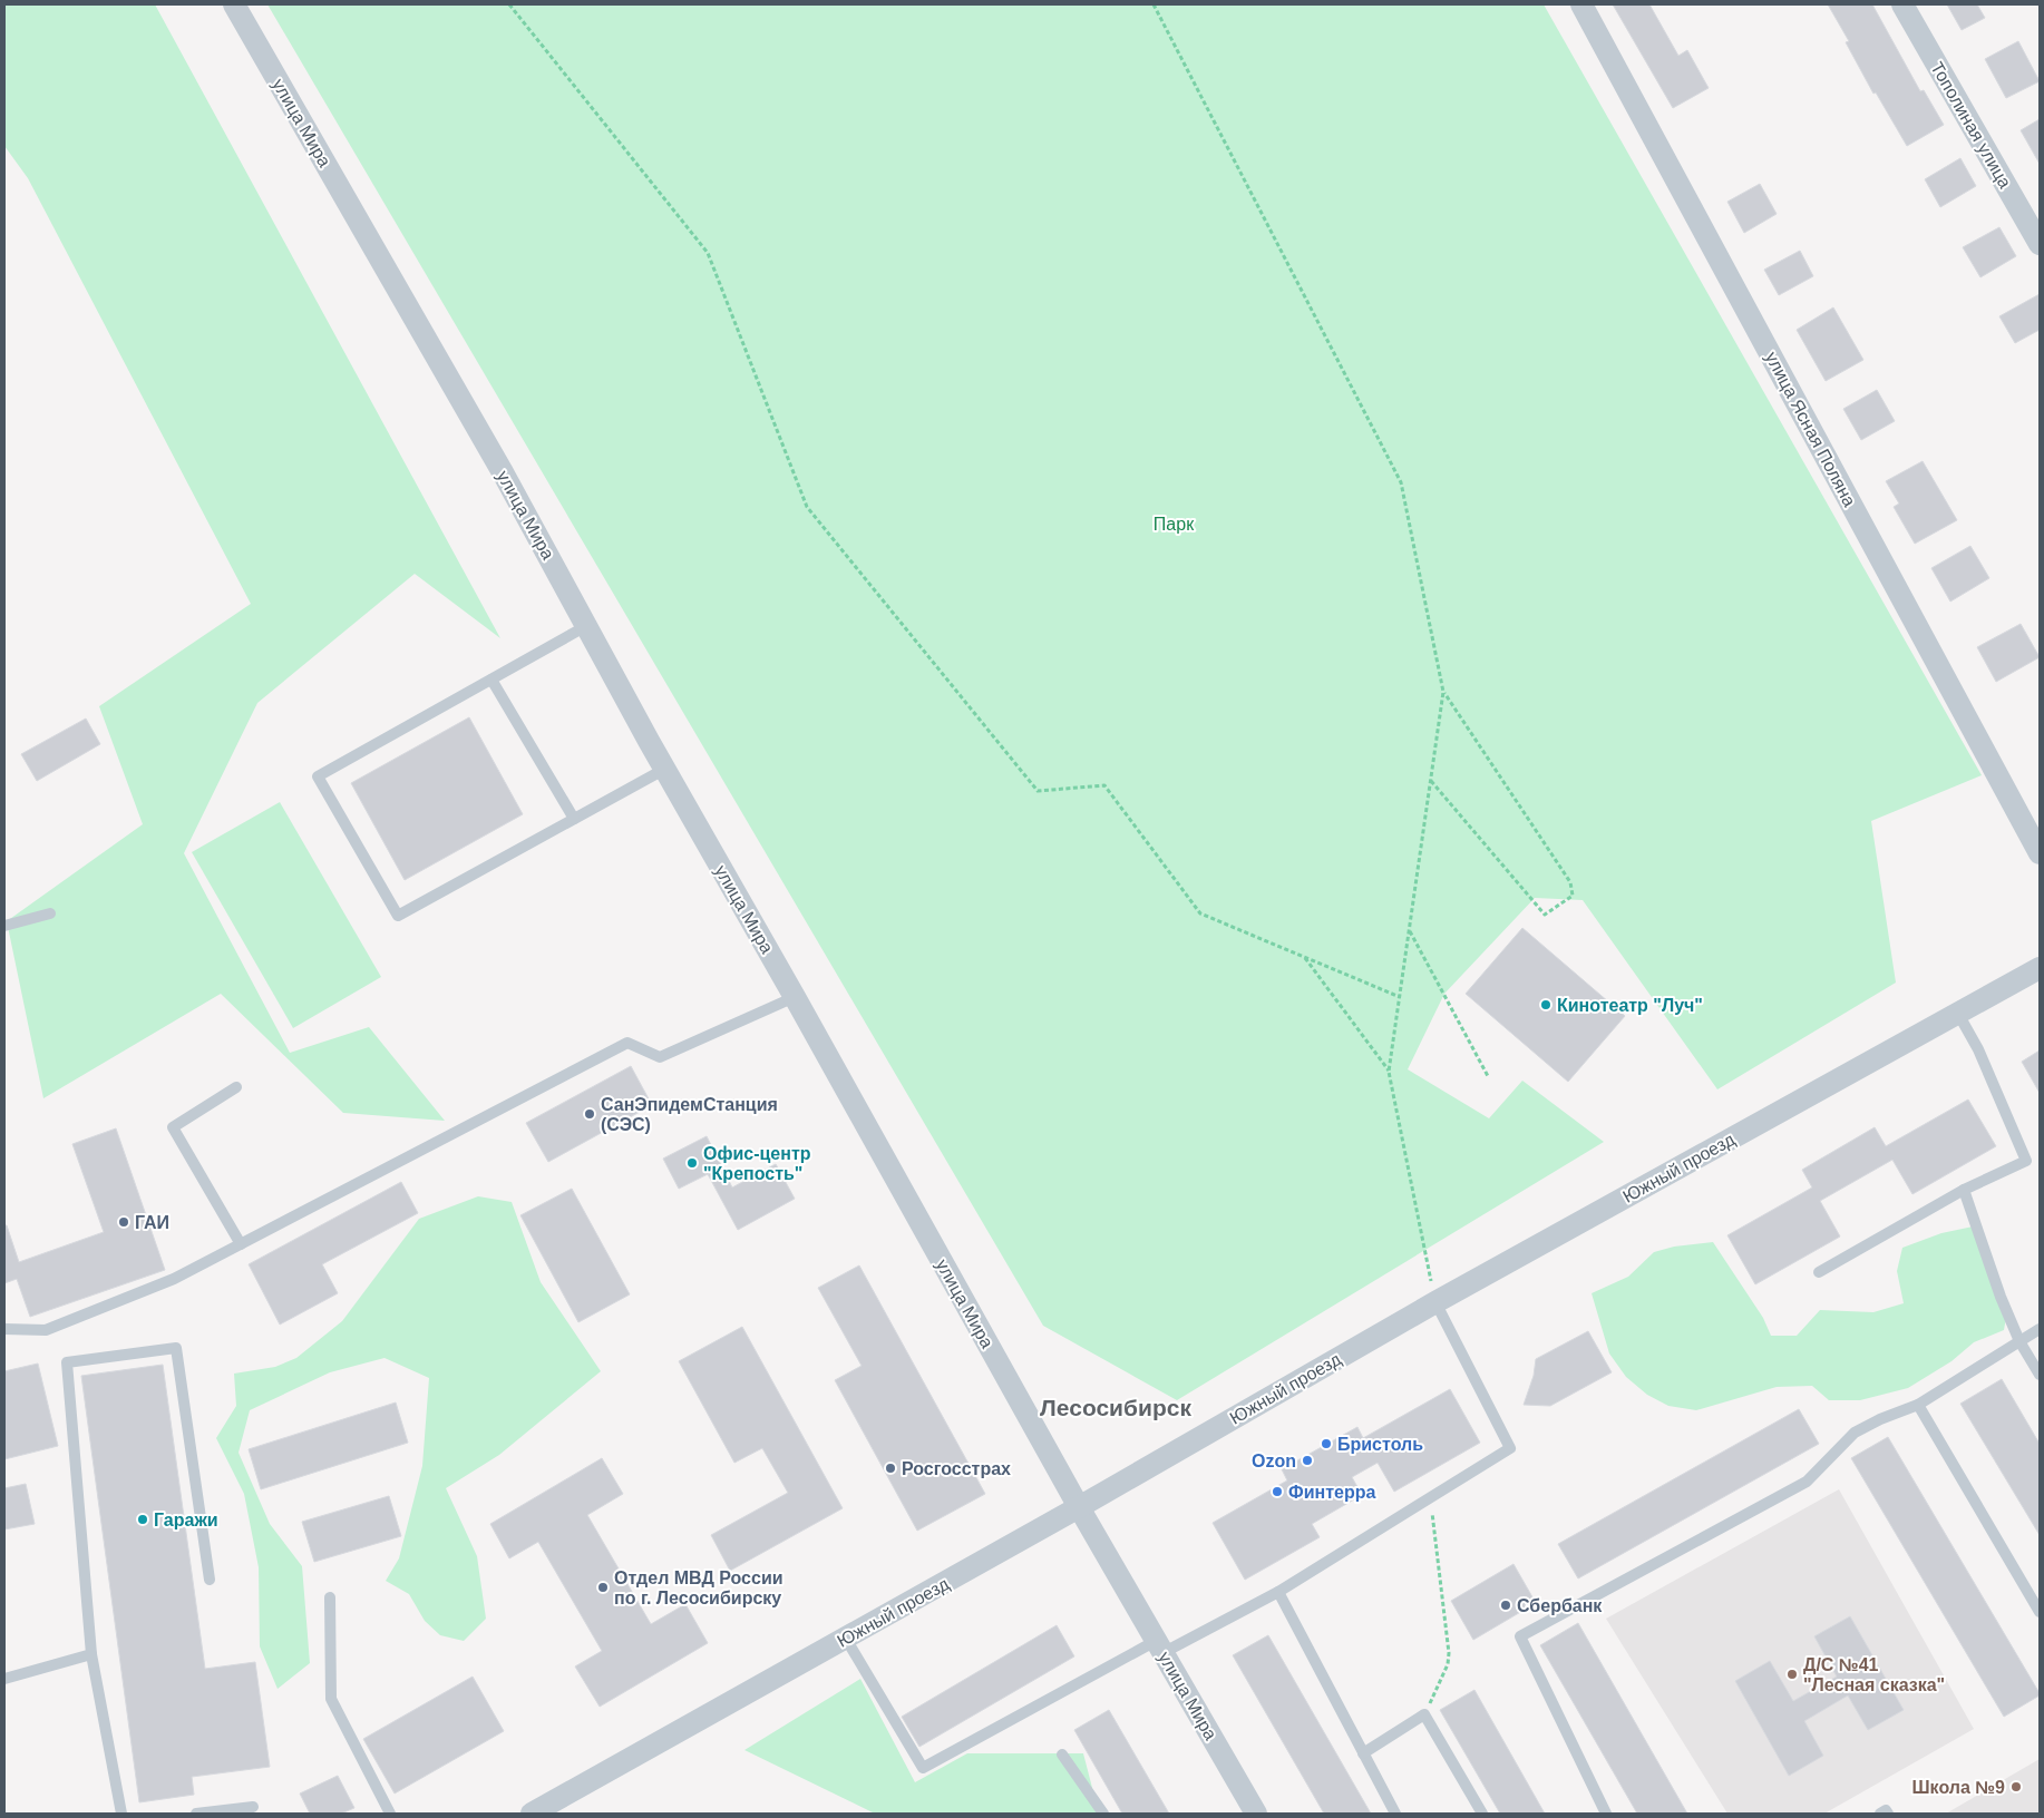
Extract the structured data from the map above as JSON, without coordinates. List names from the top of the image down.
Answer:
{
  "streets": {
    "street": [
      "улица Мира",
      "Тополиная улица",
      "улица Ясная Поляна",
      "Южный проезд"
    ]
  },
  "crossings": [
    ["улица Мира", "Южный проезд"]
  ],
  "districts": ["Лесосибирск"],
  "parks": ["Парк"],
  "places": [
    "Кинотеатр \"Луч\"",
    "СанЭпидемСтанция (СЭС)",
    "Офис-центр \"Крепость\"",
    "ГАИ",
    "Бристоль",
    "Ozon",
    "Росгосстрах",
    "Финтерра",
    "Гаражи",
    "Отдел МВД России по г. Лесосибирску",
    "Сбербанк",
    "Д/С №41 \"Лесная сказка\"",
    "Школа №9"
  ]
}
